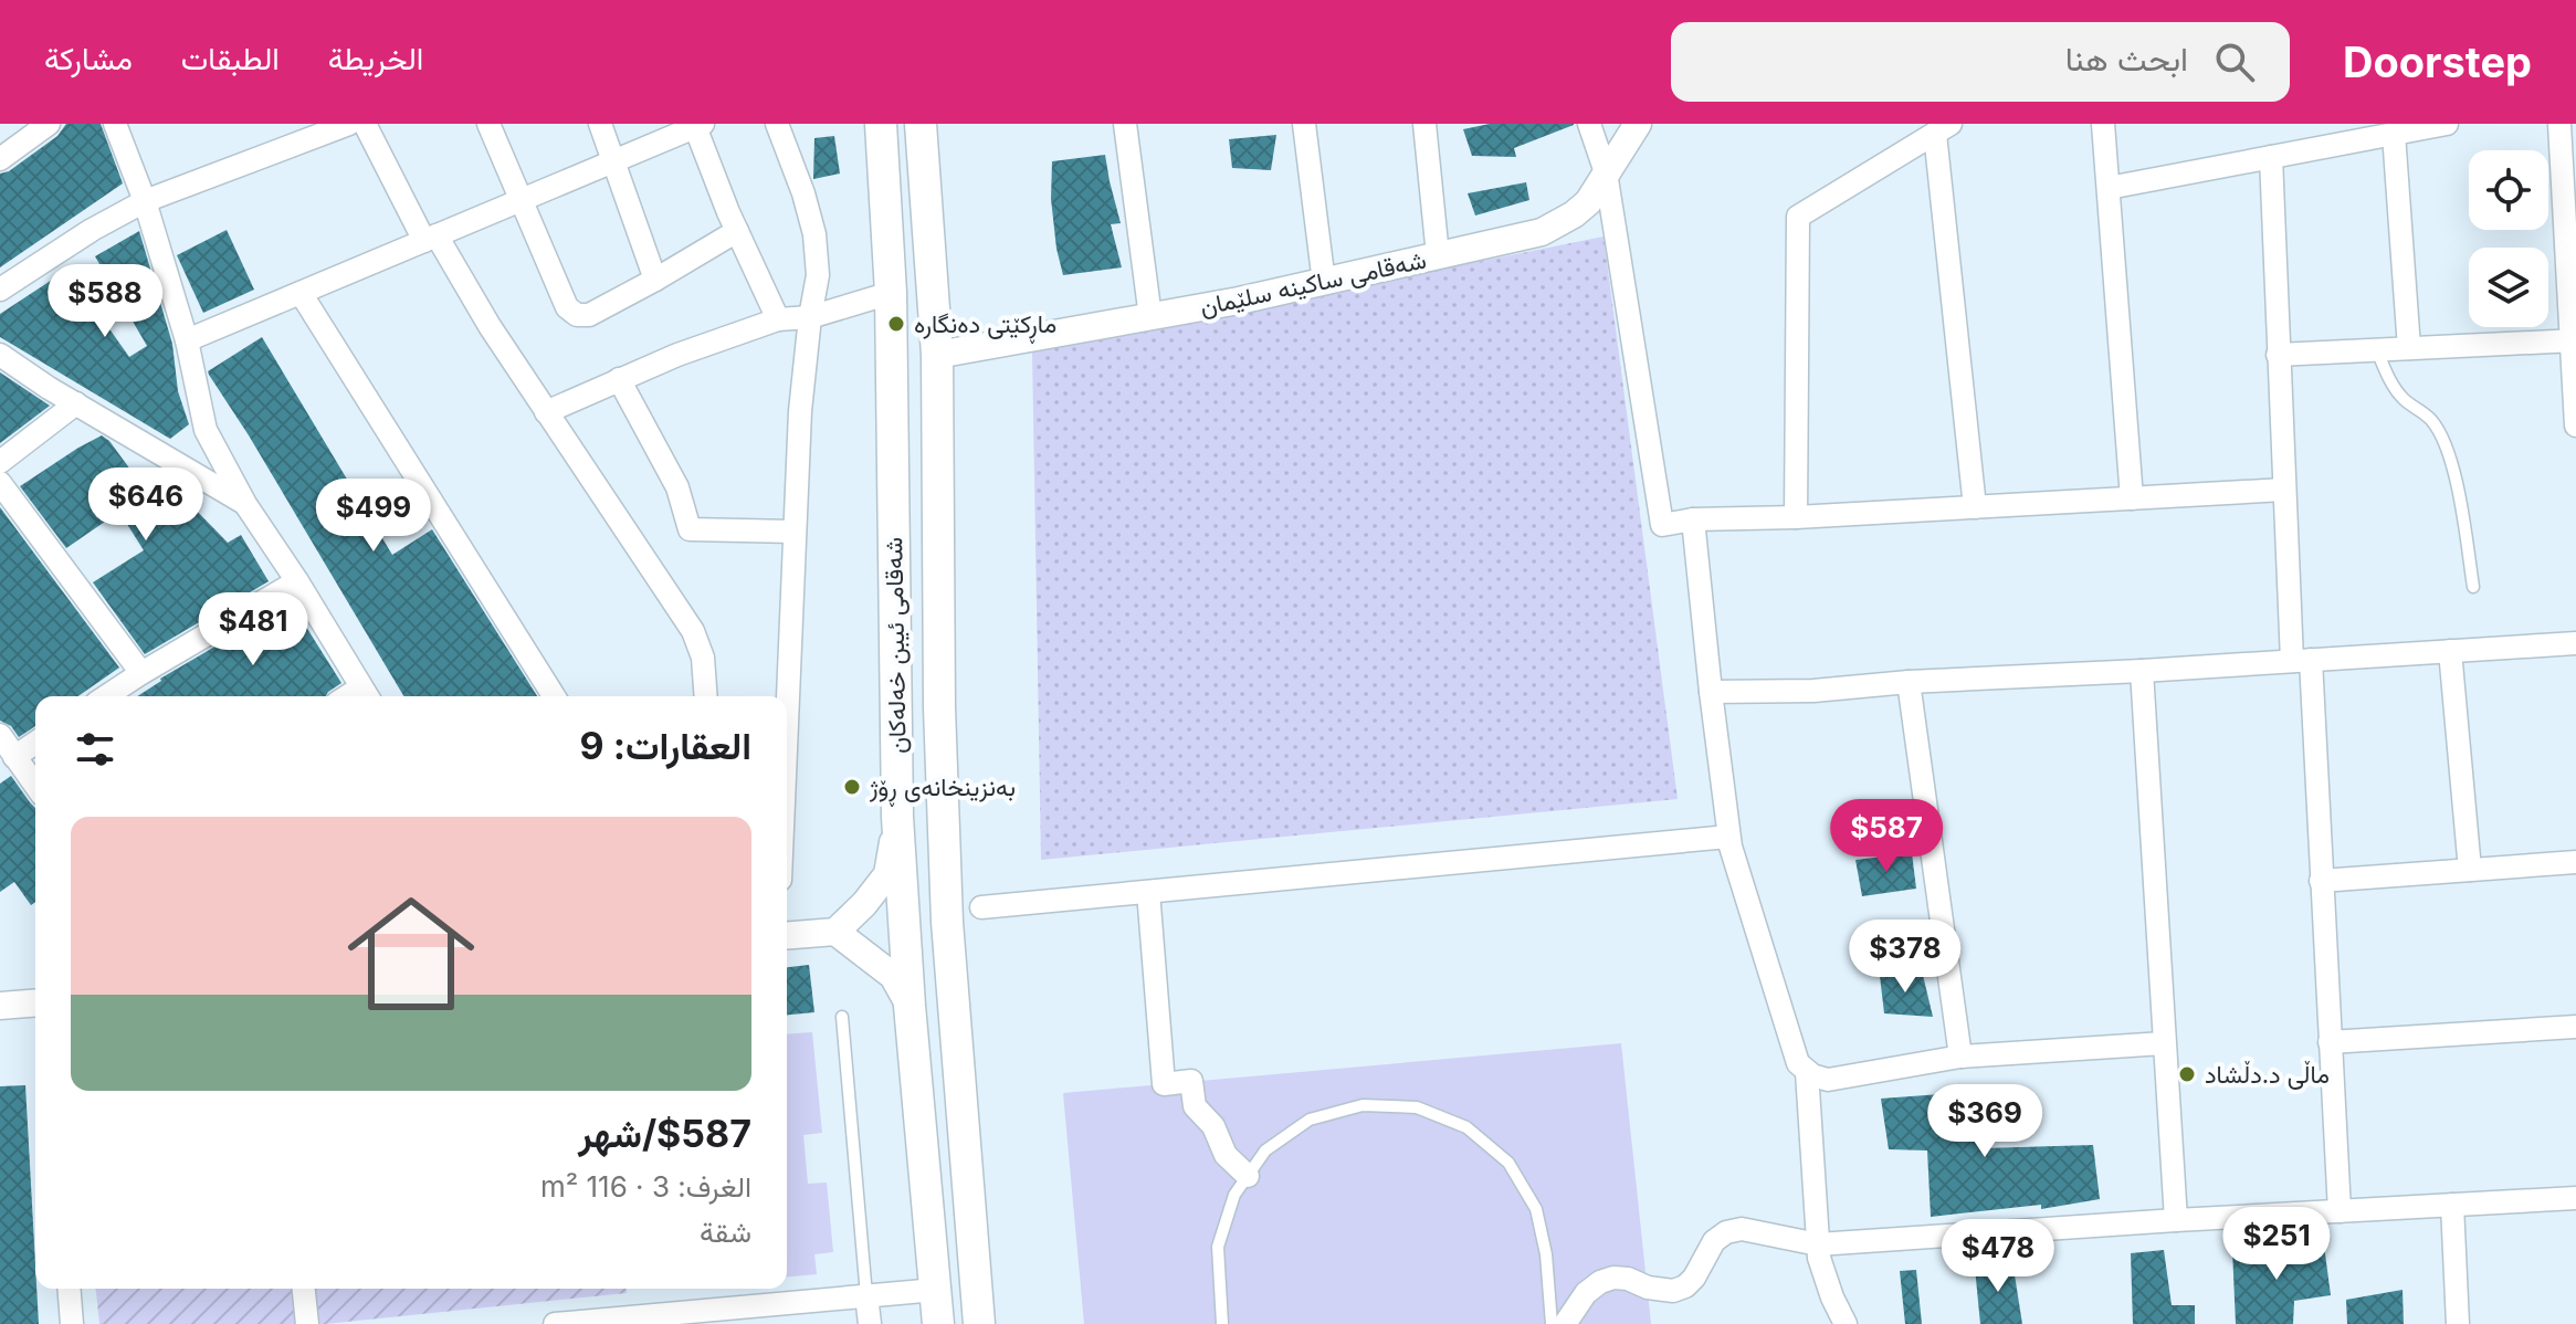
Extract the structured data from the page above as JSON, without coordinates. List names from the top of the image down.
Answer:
{
  "streets": {
    "main road": ["شەقامی ئیبن خەلەکان"],
    "street": ["شەقامی ساکینە سلێمان"]
  },
  "crossings": [
    ["شەقامی ساکینە سلێمان", "شەقامی ئیبن خەلەکان"]
  ],
  "places": ["ماڕكێتی دەنگارە", "بەنزینخانەی ڕۆژ", "ماڵی د.دڵشاد"],
  "page": {
    "header": "Doorstep",
    "search": "ابحث هنا",
    "nav": ["الخريطة", "الطبقات", "مشاركة"],
    "price": [
      "$588",
      "$646",
      "$499",
      "$481",
      "$587",
      "$378",
      "$369",
      "$251",
      "$478"
    ],
    "heading": "العقارات: 9",
    "list": [
      {
        "name": "$587/شهر",
        "note": "الغرف: 3 · 116 m² · شقة"
      }
    ]
  }
}
